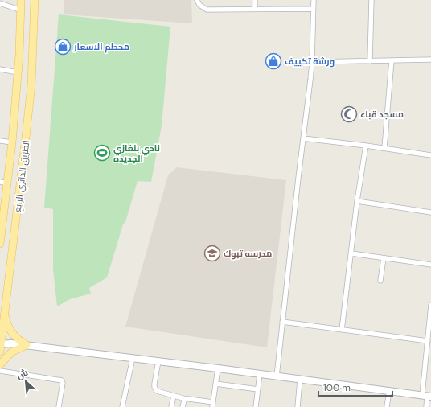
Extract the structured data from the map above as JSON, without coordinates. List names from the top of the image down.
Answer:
{
  "streets": {
    "main road": ["الطريق الدائري الرابع"]
  },
  "places": {
    "shop": ["محطم الاسعار", "ورشة تكييف"],
    "mosque": ["مسجد قباء"],
    "sports": ["نادي بنغازي الجديده"],
    "school or university": ["مدرسه تبوك"]
  },
  "scale_bar": "100 m",
  "north": "top left"
}
